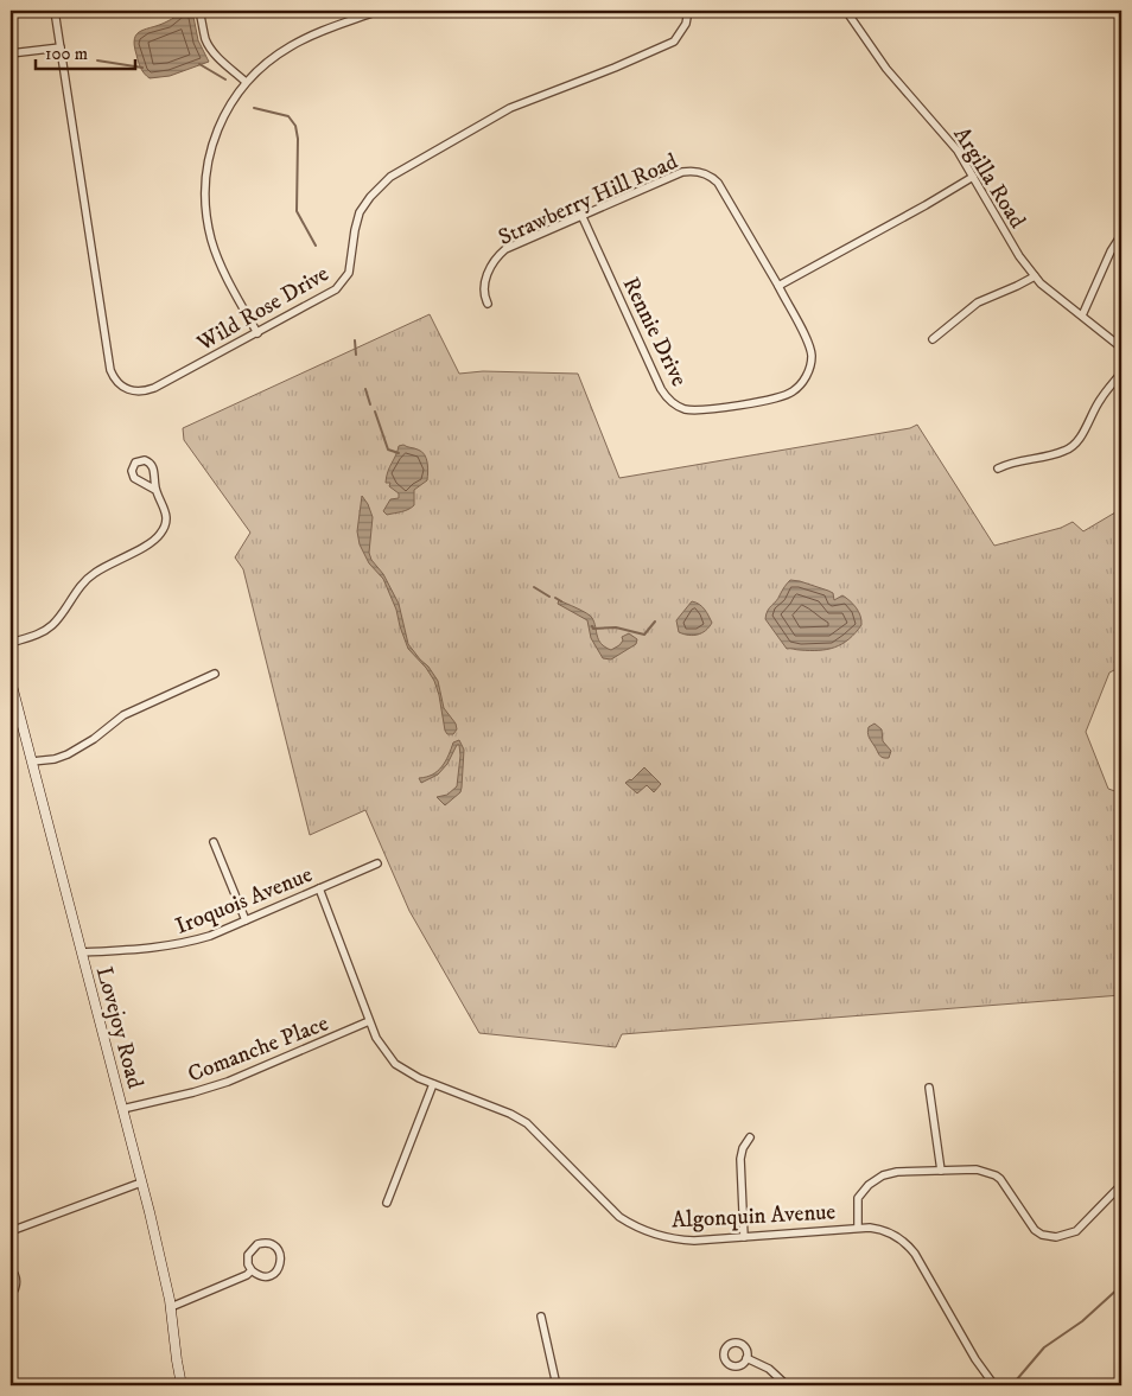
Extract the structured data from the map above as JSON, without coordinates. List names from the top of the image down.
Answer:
{
  "streets": {
    "main road": ["Lovejoy Road"],
    "street": [
      "Argilla Road",
      "Strawberry Hill Road",
      "Wild Rose Drive",
      "Rennie Drive",
      "Iroquois Avenue",
      "Comanche Place",
      "Algonquin Avenue"
    ]
  },
  "crossings": [
    ["Strawberry Hill Road", "Rennie Drive"],
    ["Iroquois Avenue", "Lovejoy Road"],
    ["Iroquois Avenue", "Algonquin Avenue"],
    ["Lovejoy Road", "Comanche Place"],
    ["Comanche Place", "Algonquin Avenue"]
  ],
  "scale_bar": "100 m"
}
